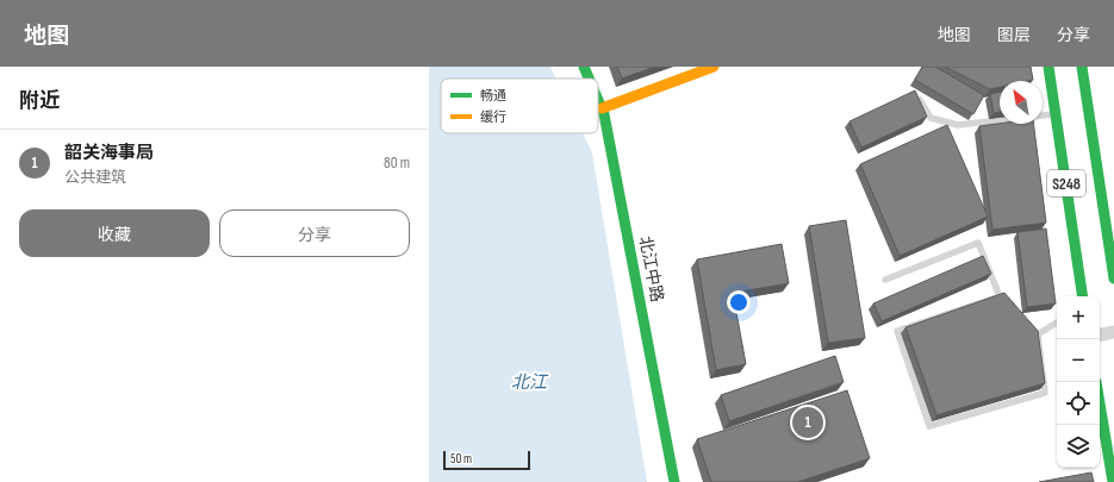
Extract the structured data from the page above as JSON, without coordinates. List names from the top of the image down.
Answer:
{
  "streets": {
    "main road": ["S248", "北江中路"]
  },
  "water": ["北江"],
  "legend": ["畅通", "缓行"],
  "scale_bar": "50 m",
  "north": "top left",
  "page": {
    "header": "地图",
    "nav": ["地图", "图层", "分享"],
    "heading": "附近",
    "list": [
      {
        "mark": "1",
        "name": "韶关海事局",
        "note": "公共建筑",
        "value": "80 m"
      }
    ],
    "buttons": ["收藏", "分享"],
    "map_buttons": ["+", "−"],
    "pins": "1",
    "scale": "50 m"
  }
}
